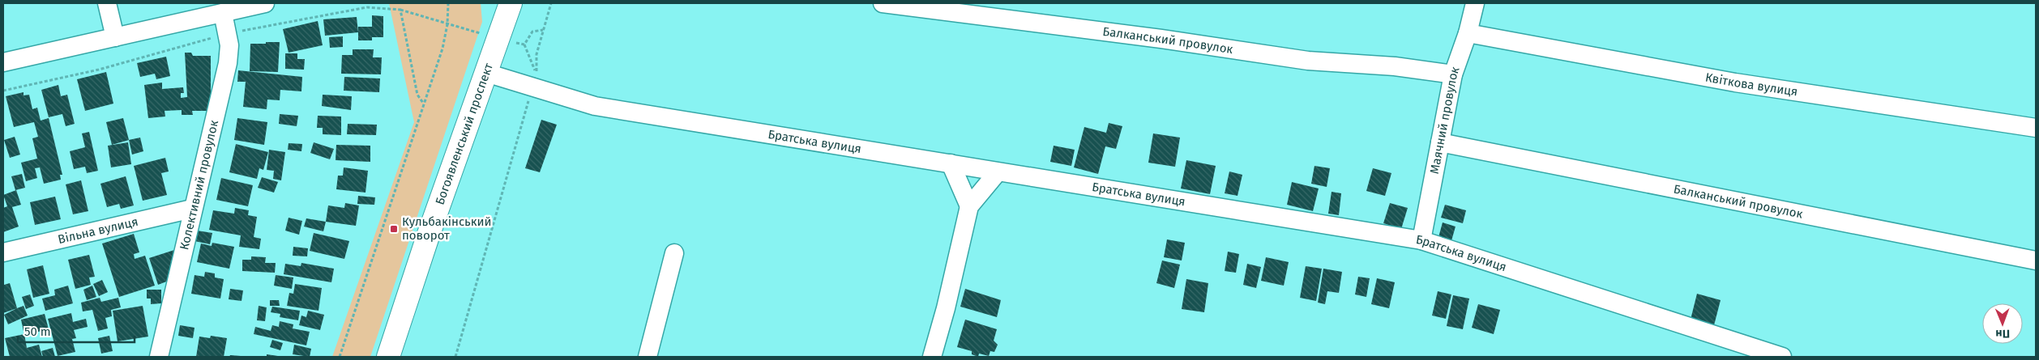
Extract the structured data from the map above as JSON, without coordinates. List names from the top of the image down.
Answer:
{
  "streets": {
    "main road": ["Богоявленський проспект"],
    "street": [
      "Балканський провулок",
      "Квіткова вулиця",
      "Маячний провулок",
      "Братська вулиця",
      "Колективний провулок",
      "Вільна вулиця"
    ]
  },
  "crossings": [
    ["Балканський провулок", "Маячний провулок"],
    ["Квіткова вулиця", "Маячний провулок"],
    ["Маячний провулок", "Братська вулиця"],
    ["Богоявленський проспект", "Братська вулиця"],
    ["Колективний провулок", "Вільна вулиця"]
  ],
  "places": {
    "transit": ["Кульбакінський поворот"]
  },
  "scale_bar": "50 m",
  "north": "bottom"
}
